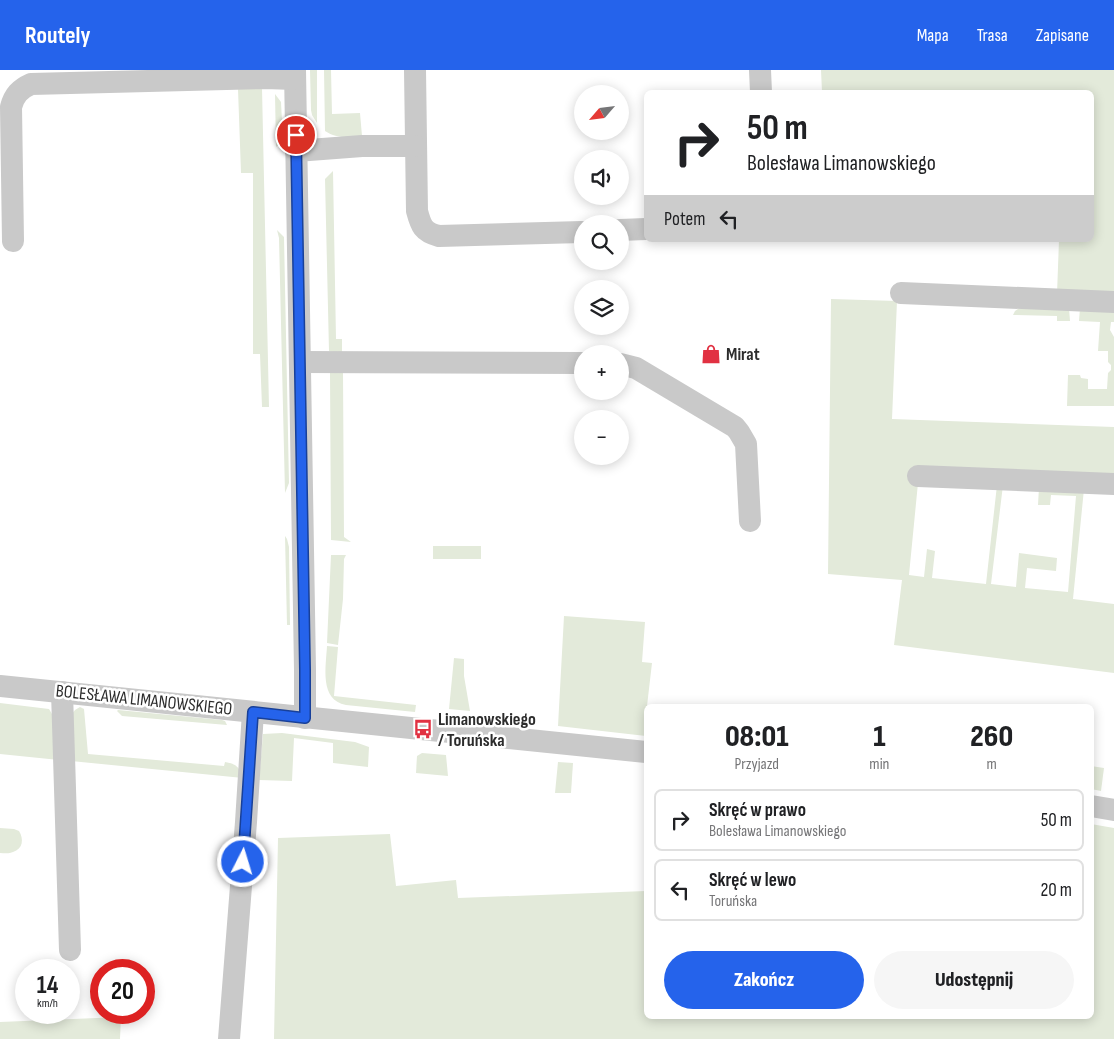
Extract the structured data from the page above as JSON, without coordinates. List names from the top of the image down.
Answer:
{
  "streets": {
    "street": ["BOLESŁAWA LIMANOWSKIEGO"]
  },
  "places": {
    "shop": ["Mirat"],
    "bus stop": ["Limanowskiego / Toruńska"]
  },
  "north": "bottom left",
  "page": {
    "header": "Routely",
    "nav": ["Mapa", "Trasa", "Zapisane"],
    "map_buttons": ["+", "−"],
    "turn": ["50 m", "Bolesława Limanowskiego"],
    "then": "Potem",
    "eta": [
      "08:01",
      "Przyjazd",
      "1",
      "min",
      "260",
      "m"
    ],
    "list": [
      {
        "name": "Skręć w prawo",
        "note": "Bolesława Limanowskiego",
        "value": "50 m"
      },
      {
        "name": "Skręć w lewo",
        "note": "Toruńska",
        "value": "20 m"
      }
    ],
    "buttons": ["Zakończ", "Udostępnij"],
    "speed": "14 km/h",
    "limit": "20"
  }
}
